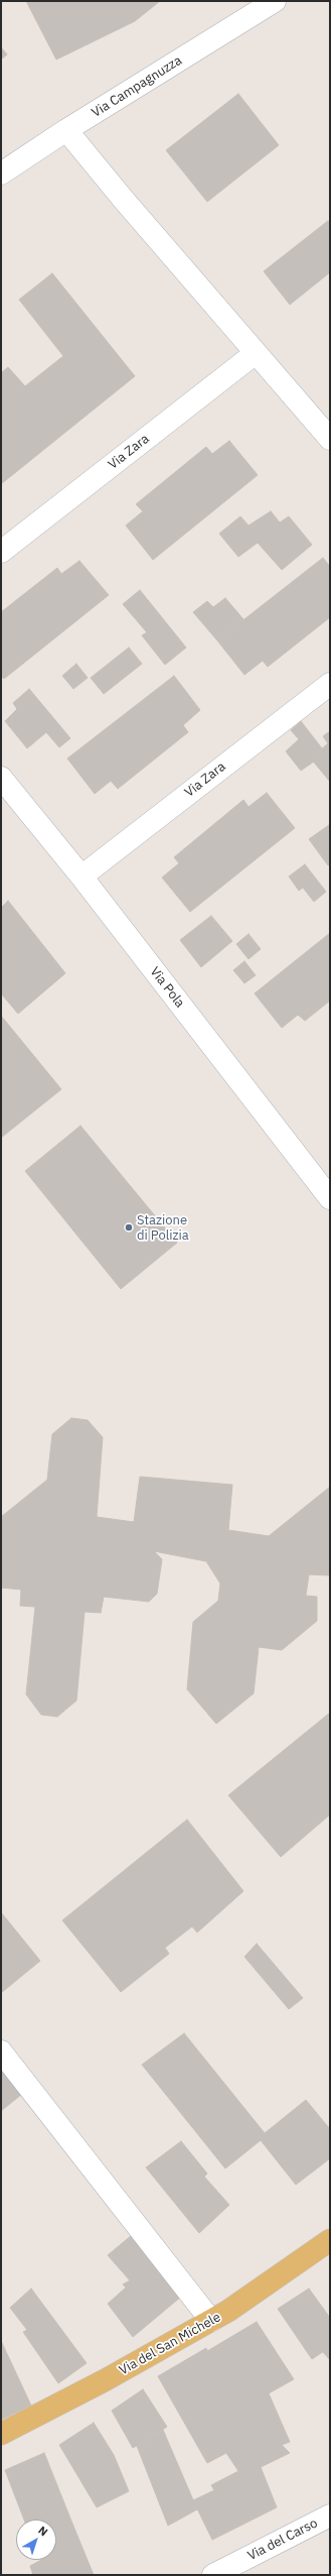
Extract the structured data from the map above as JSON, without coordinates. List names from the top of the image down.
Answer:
{
  "streets": {
    "main road": ["Via del San Michele"],
    "street": [
      "Via Campagnuzza",
      "Via Zara",
      "Via Pola",
      "Via del Carso"
    ]
  },
  "crossings": [
    ["Via Zara", "Via Pola"]
  ],
  "places": ["Stazione di Polizia"],
  "north": "top right"
}
